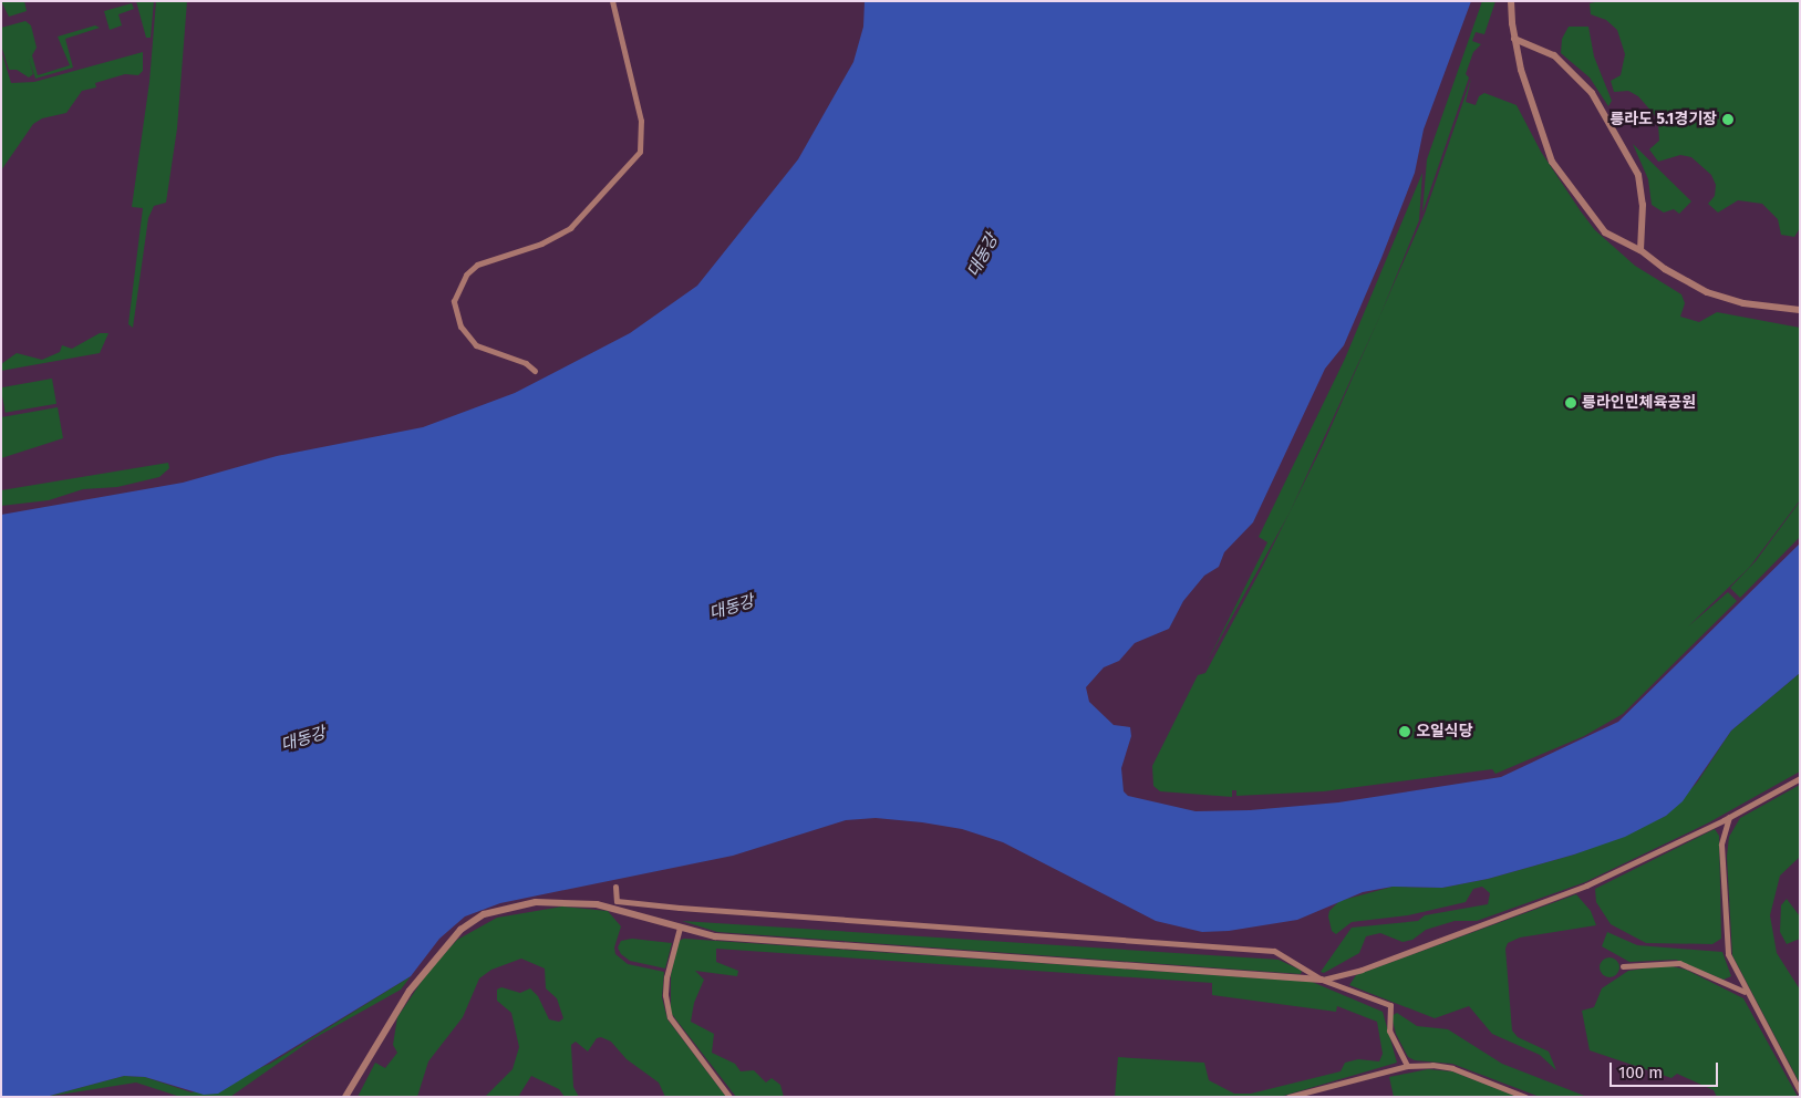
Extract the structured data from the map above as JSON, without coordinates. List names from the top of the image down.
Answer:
{
  "water": ["대동강"],
  "places": ["릉라도 5.1경기장", "릉라인민체육공원", "오일식당"],
  "scale_bar": "100 m"
}
